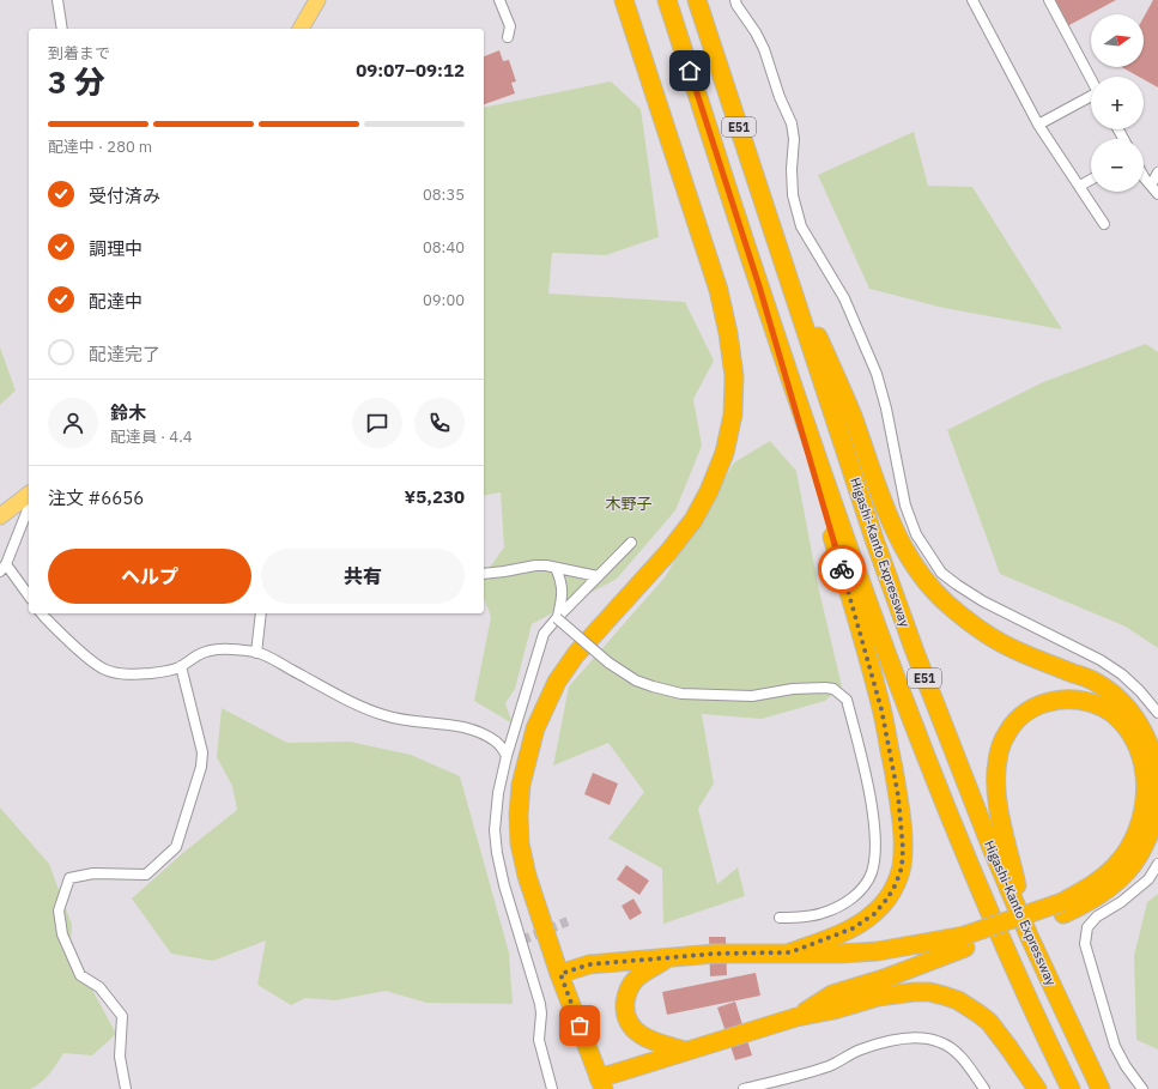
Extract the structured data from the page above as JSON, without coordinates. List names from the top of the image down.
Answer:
{
  "streets": {
    "highway": ["E51", "Higashi-Kanto Expressway"]
  },
  "districts": ["木野子"],
  "north": "right",
  "page": {
    "map_buttons": ["+", "−"],
    "heading": ["3 分", "到着まで", "09:07–09:12"],
    "panel": [
      "鈴木",
      "配達員 · 4.4",
      "注文 #6656",
      "¥5,230"
    ],
    "bar": "配達中 · 280 m",
    "list": [
      ["受付済み", "08:35"],
      ["調理中", "08:40"],
      ["配達中", "09:00"],
      "配達完了"
    ],
    "buttons": ["ヘルプ", "共有"]
  }
}
